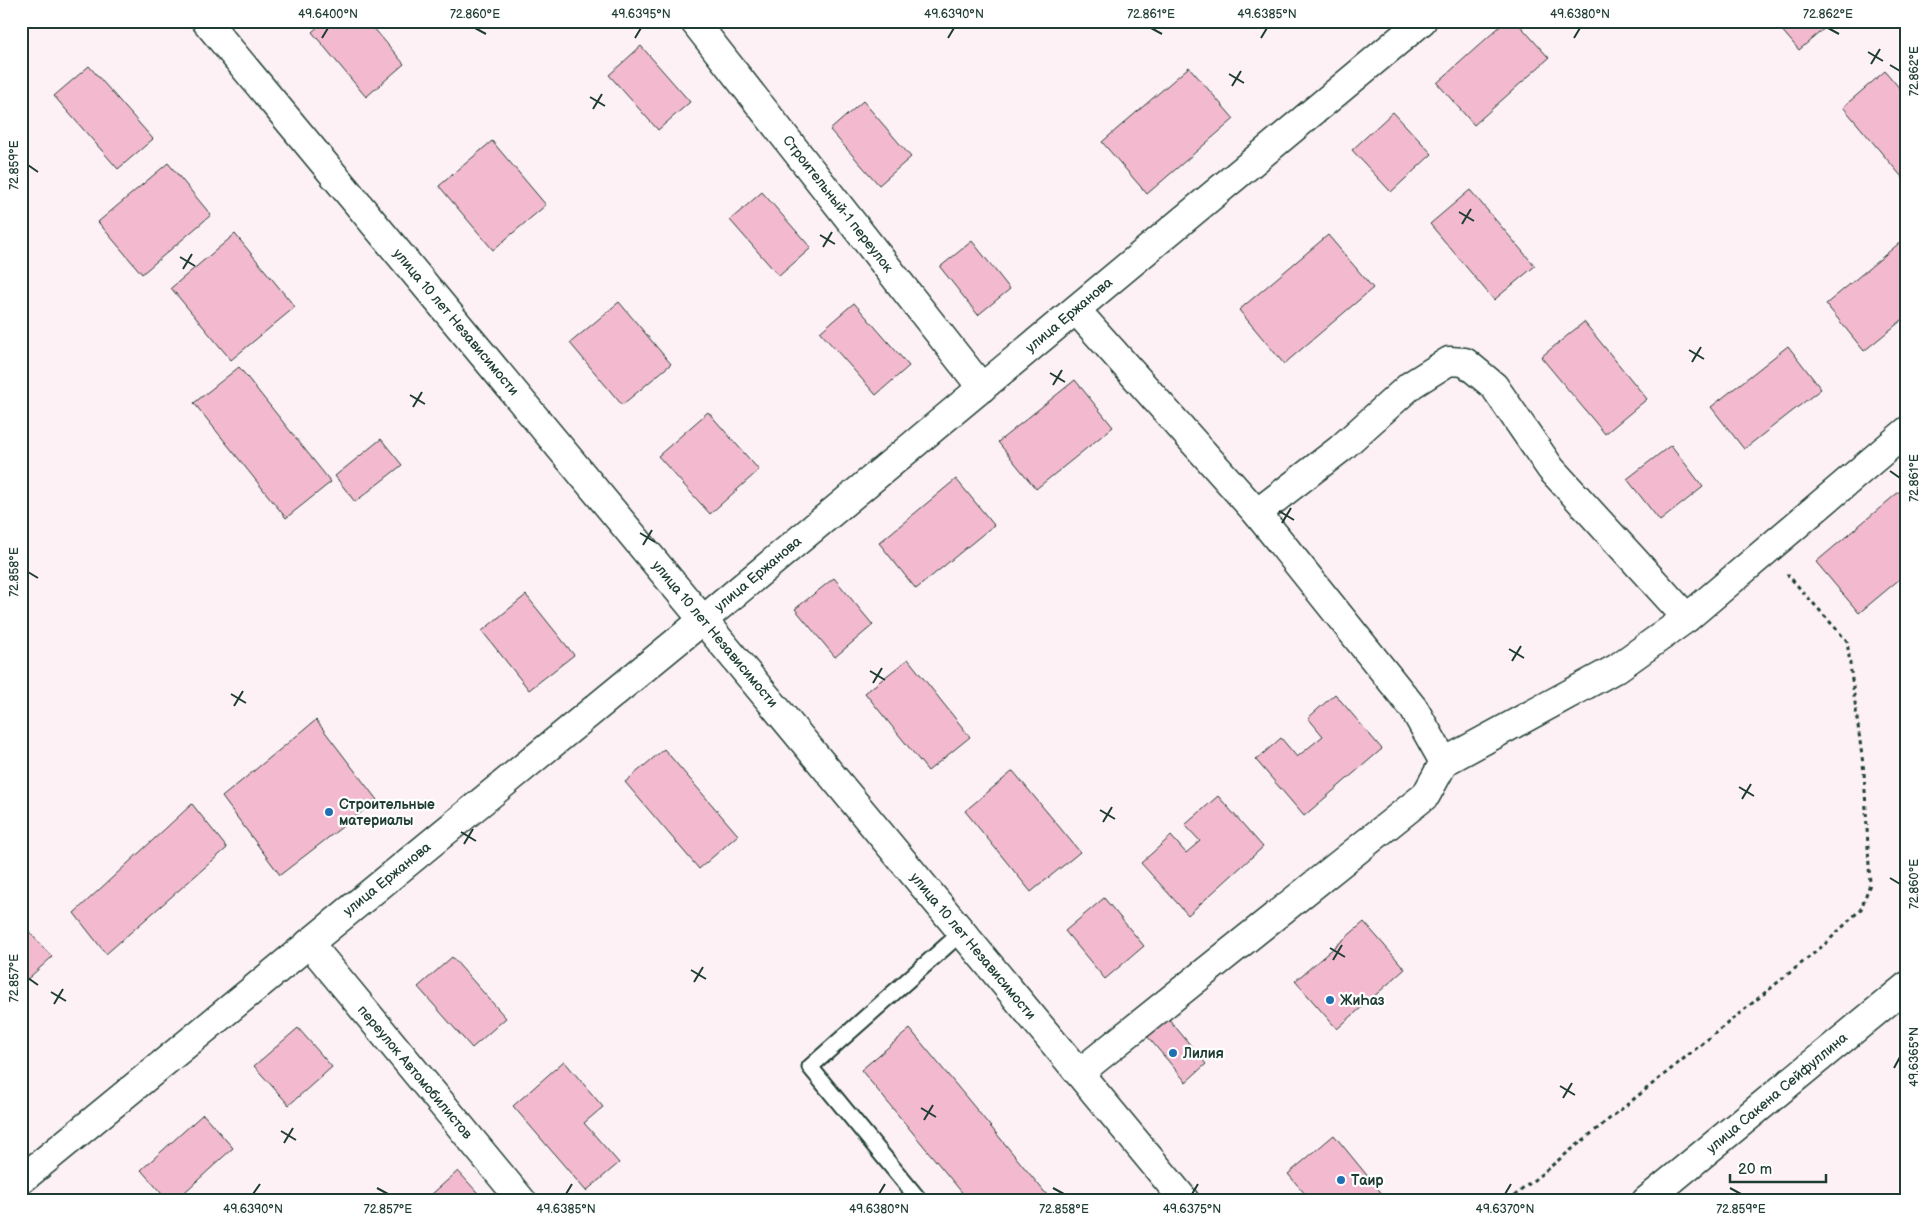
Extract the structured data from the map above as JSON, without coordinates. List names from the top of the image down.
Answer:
{
  "streets": {
    "street": [
      "Строительный-1 переулок",
      "улица Ержанова",
      "улица 10 лет Независимости",
      "переулок Автомобилистов",
      "улица Сакена Сейфуллина"
    ]
  },
  "crossings": [
    ["Строительный-1 переулок", "улица Ержанова"],
    ["улица Ержанова", "улица 10 лет Независимости"],
    ["улица Ержанова", "переулок Автомобилистов"]
  ],
  "places": [
    "Строительные материалы",
    "ЖиҺаз",
    "Лилия",
    "Таир"
  ],
  "scale_bar": "20 m",
  "coordinates": [
    "49.6400°N",
    "72.860°E",
    "49.6395°N",
    "49.6390°N",
    "72.861°E",
    "49.6385°N",
    "49.6380°N",
    "72.862°E",
    "72.859°E",
    "72.858°E",
    "72.857°E",
    "49.6365°N",
    "49.6375°N",
    "49.6370°N"
  ]
}
